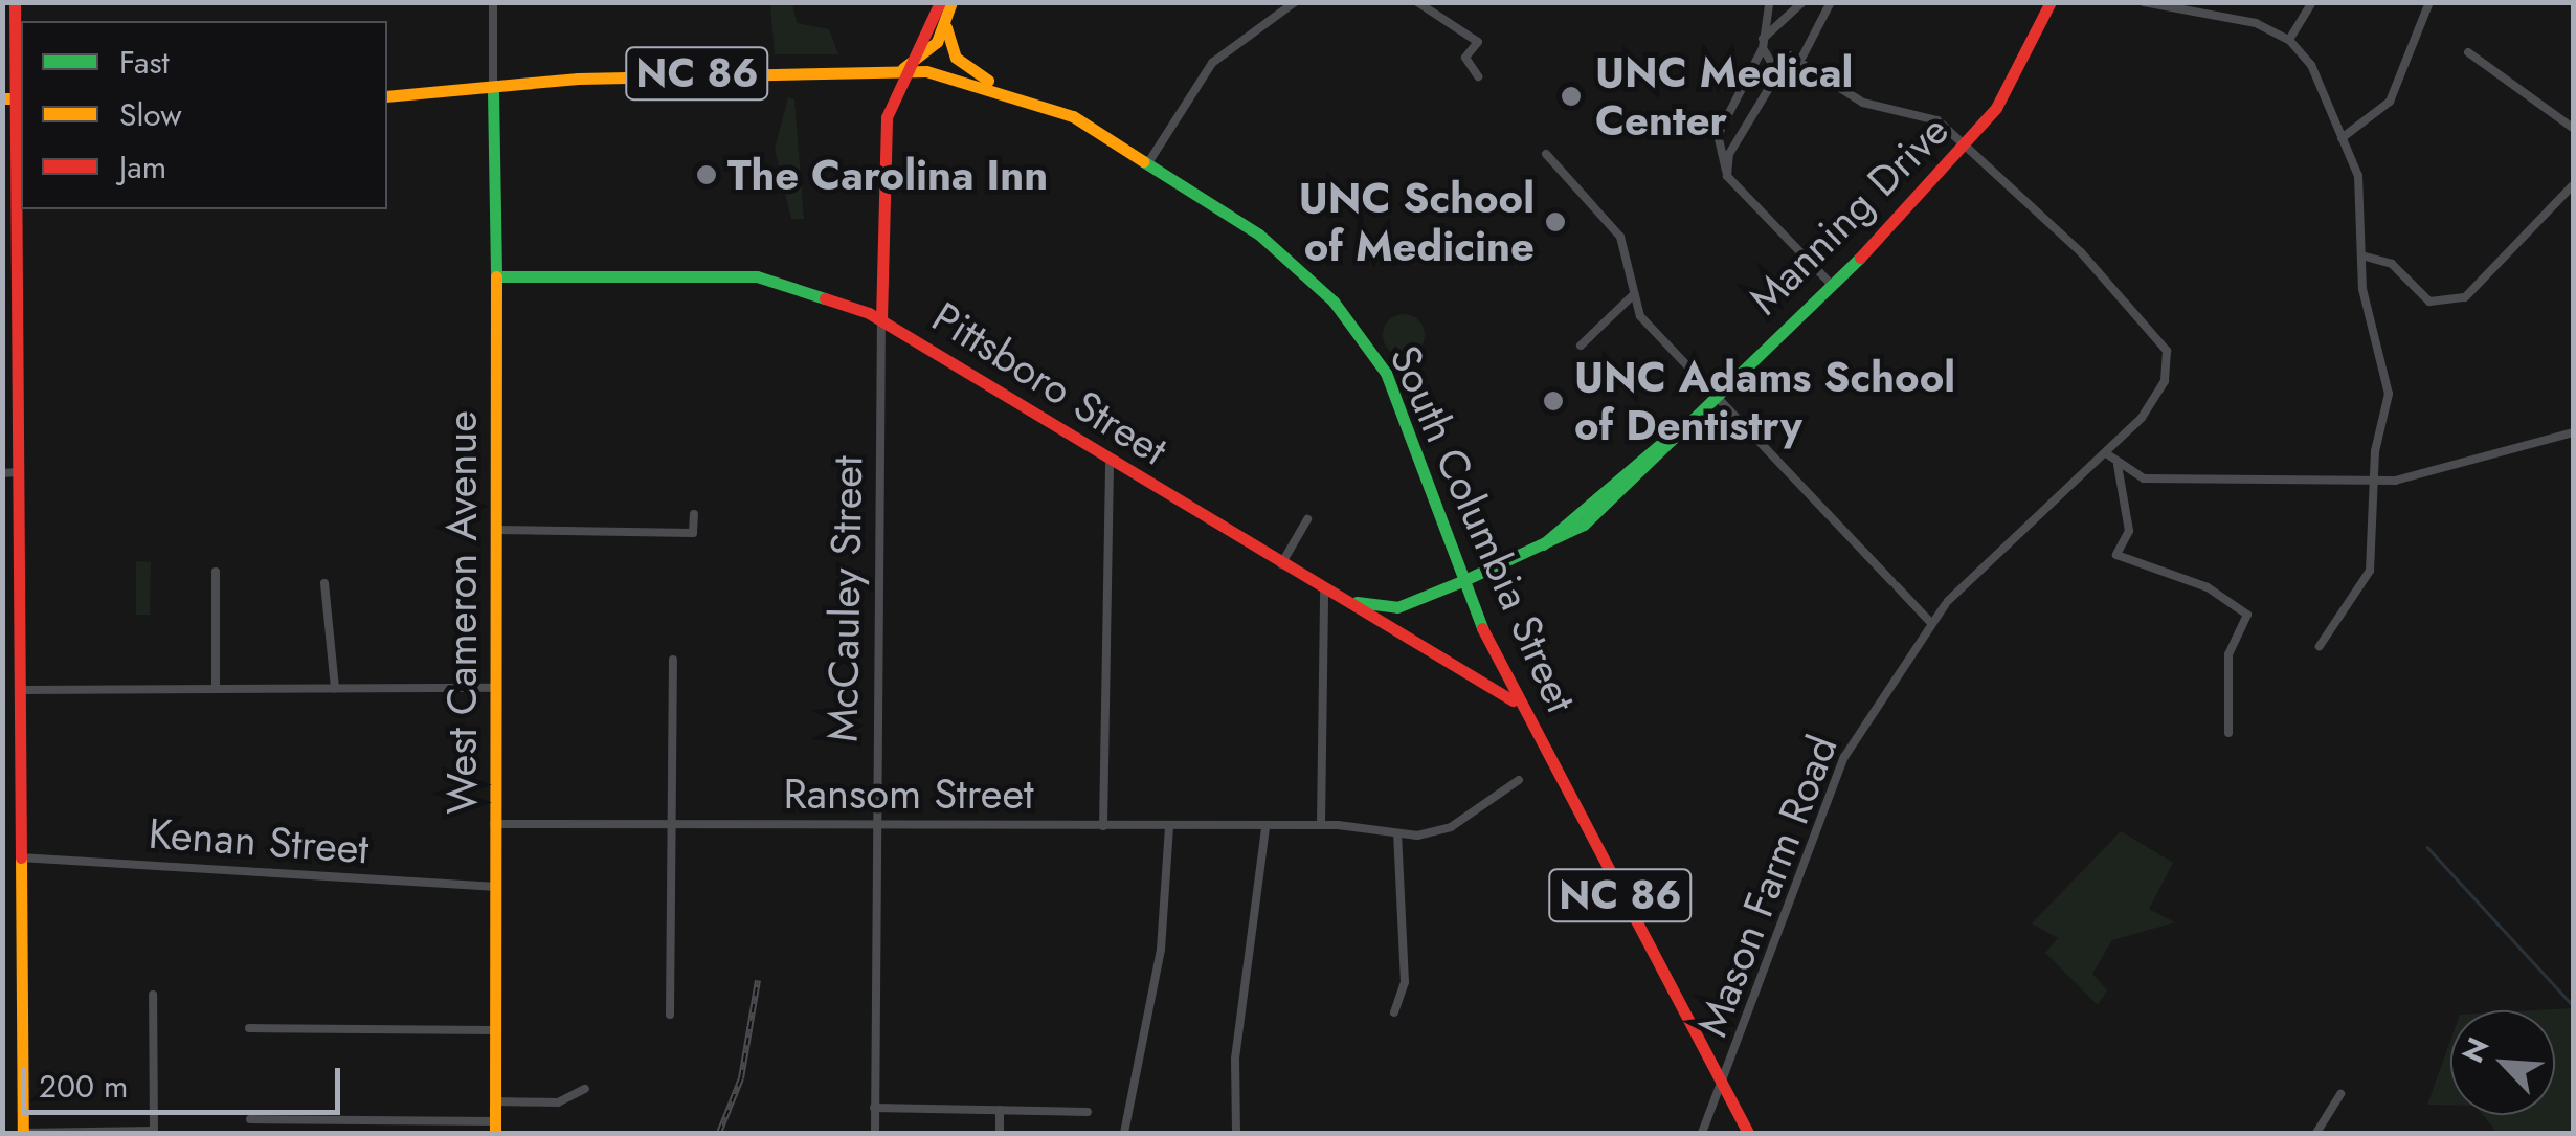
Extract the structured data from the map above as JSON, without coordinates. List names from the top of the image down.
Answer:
{
  "streets": {
    "main road": [
      "NC 86",
      "Manning Drive",
      "Pittsboro Street",
      "South Columbia Street",
      "McCauley Street",
      "West Cameron Avenue"
    ],
    "street": ["Ransom Street", "Kenan Street", "Mason Farm Road"]
  },
  "crossings": [
    ["Manning Drive", "Pittsboro Street"],
    ["Manning Drive", "South Columbia Street"],
    ["Manning Drive", "Mason Farm Road"],
    ["Pittsboro Street", "South Columbia Street"],
    ["Pittsboro Street", "McCauley Street"],
    ["Pittsboro Street", "West Cameron Avenue"],
    ["South Columbia Street", "McCauley Street"],
    ["South Columbia Street", "West Cameron Avenue"],
    ["South Columbia Street", "Mason Farm Road"],
    ["McCauley Street", "Ransom Street"],
    ["West Cameron Avenue", "Ransom Street"],
    ["West Cameron Avenue", "Kenan Street"]
  ],
  "places": [
    "UNC Medical Center",
    "The Carolina Inn",
    "UNC School of Medicine",
    "UNC Adams School of Dentistry"
  ],
  "legend": ["Fast", "Slow", "Jam"],
  "scale_bar": "200 m",
  "north": "top left"
}
